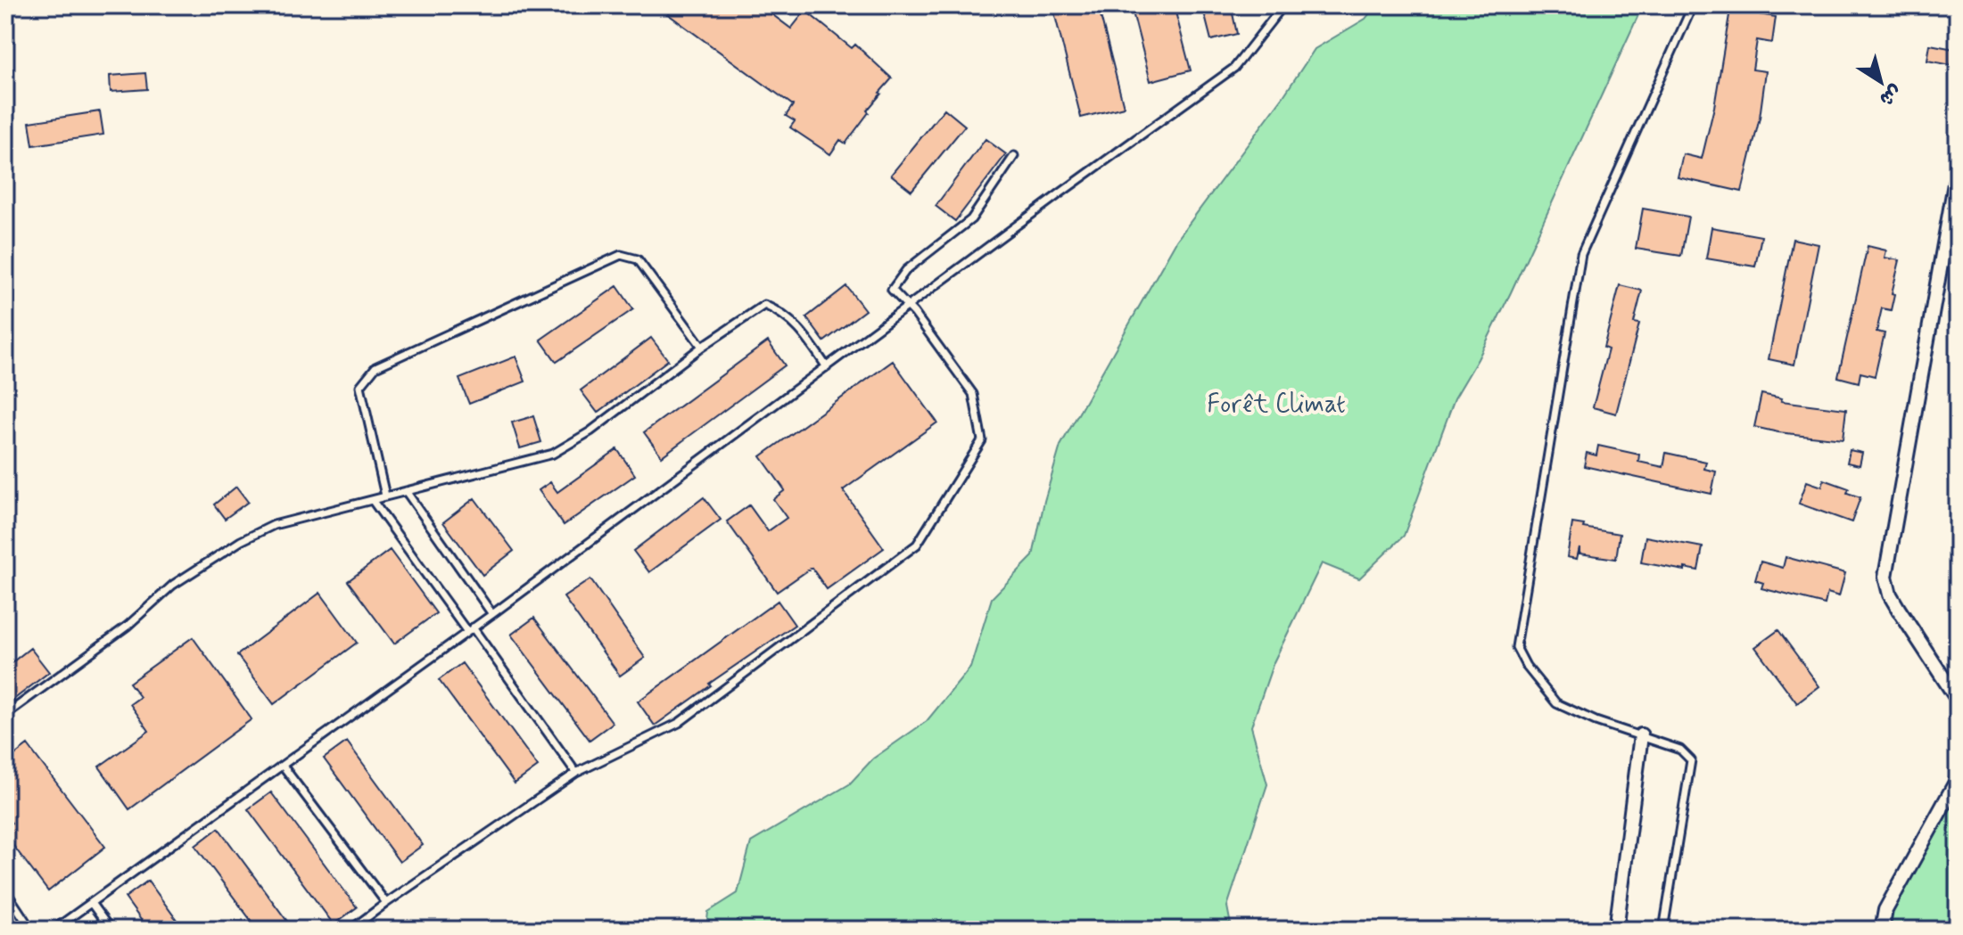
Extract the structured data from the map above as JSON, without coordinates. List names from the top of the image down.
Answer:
{
  "parks": ["Forêt Climat"],
  "north": "bottom right"
}
